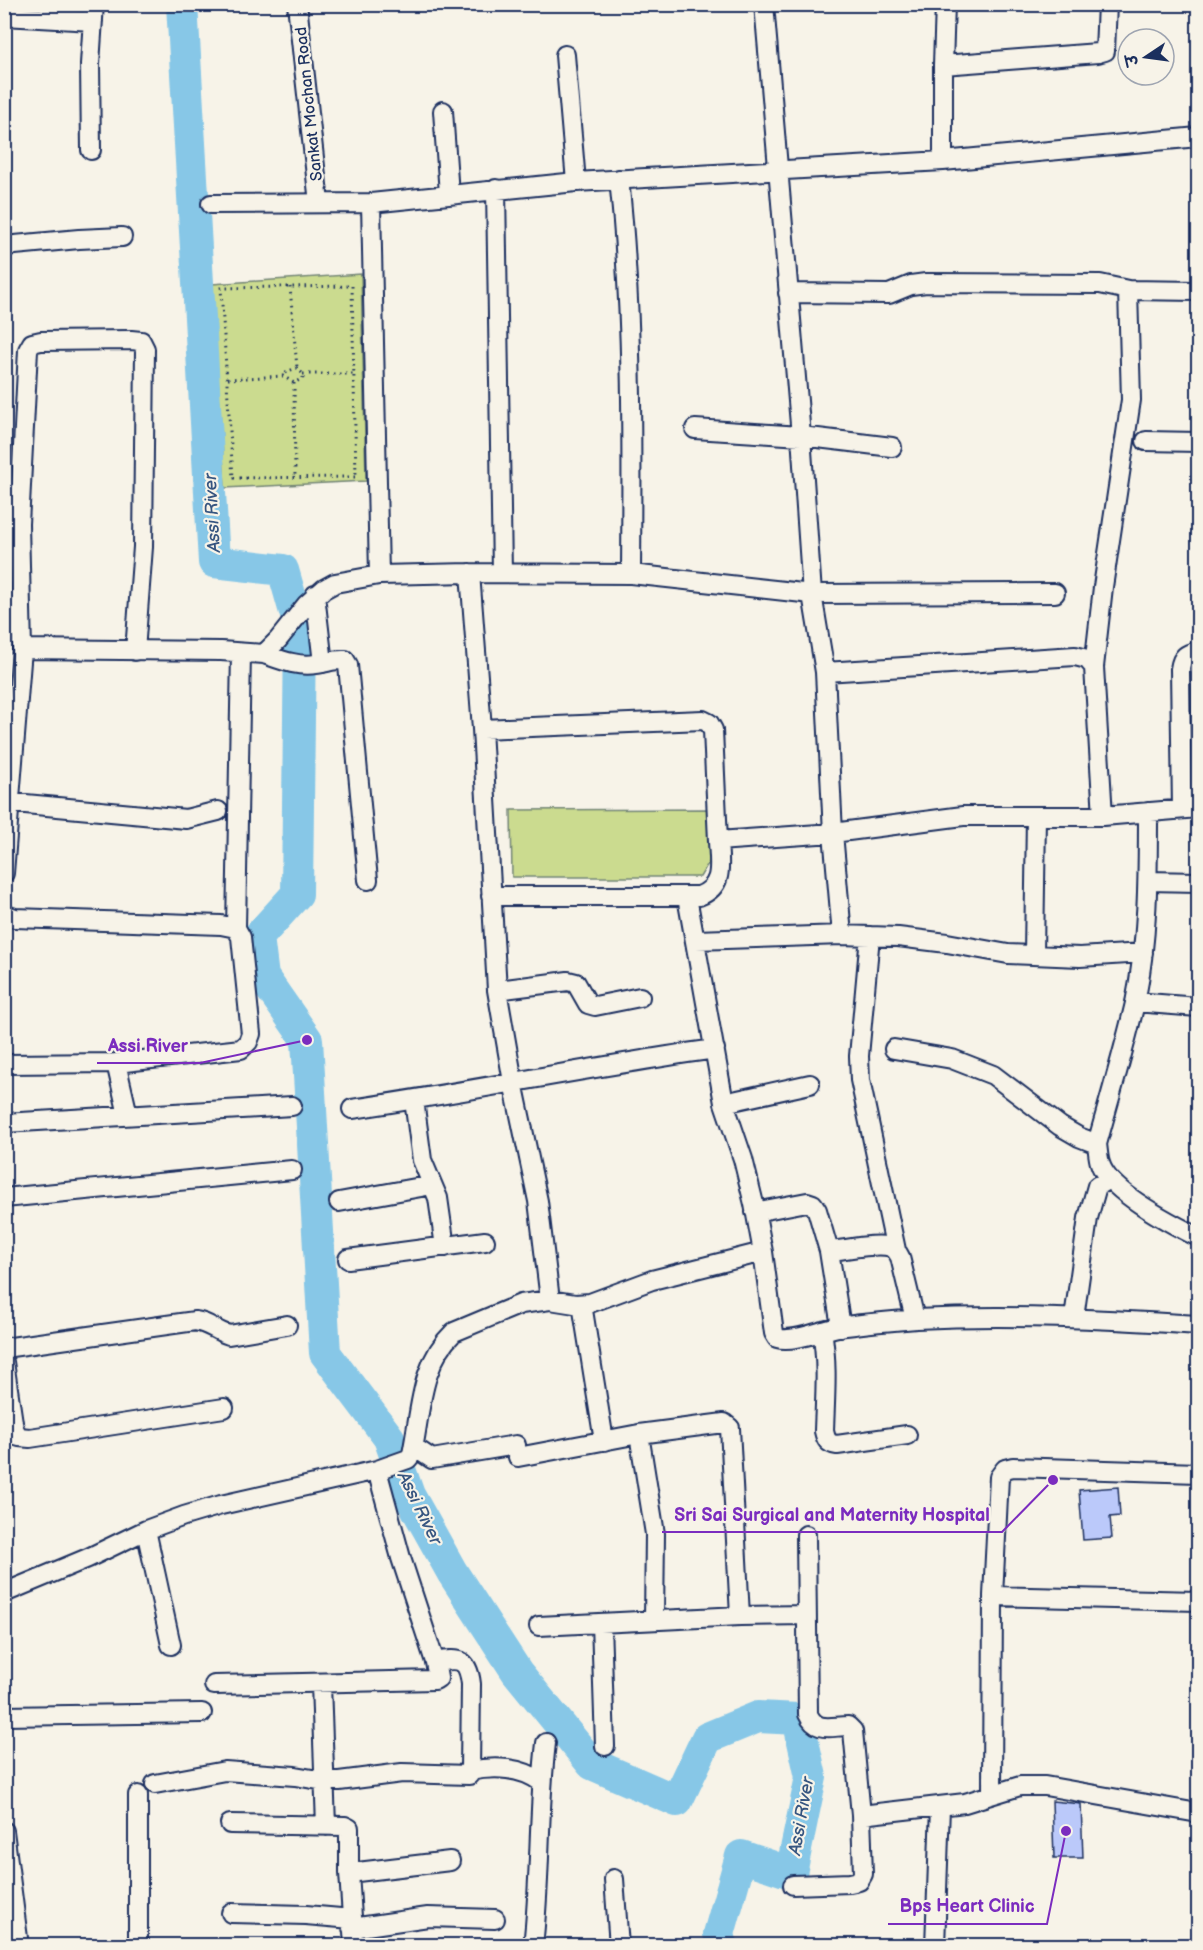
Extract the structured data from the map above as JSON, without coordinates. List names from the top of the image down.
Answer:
{
  "streets": {
    "street": ["Sankat Mochan Road"]
  },
  "water": ["Assi River"],
  "places": ["Assi River", "Sri Sai Surgical and Maternity Hospital", "Bps Heart Clinic"],
  "north": "left"
}
